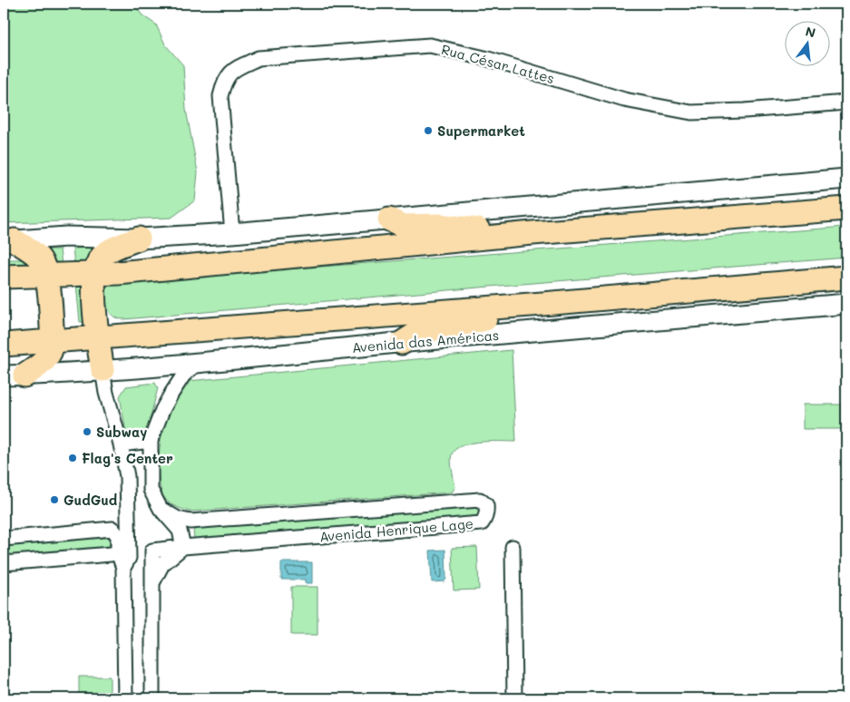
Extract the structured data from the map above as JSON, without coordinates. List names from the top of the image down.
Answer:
{
  "streets": {
    "highway": ["Avenida das Américas"],
    "street": ["Rua César Lattes", "Avenida Henrique Lage"]
  },
  "places": [
    "Supermarket",
    "Subway",
    "Flag's Center",
    "GudGud"
  ],
  "north": "top"
}
